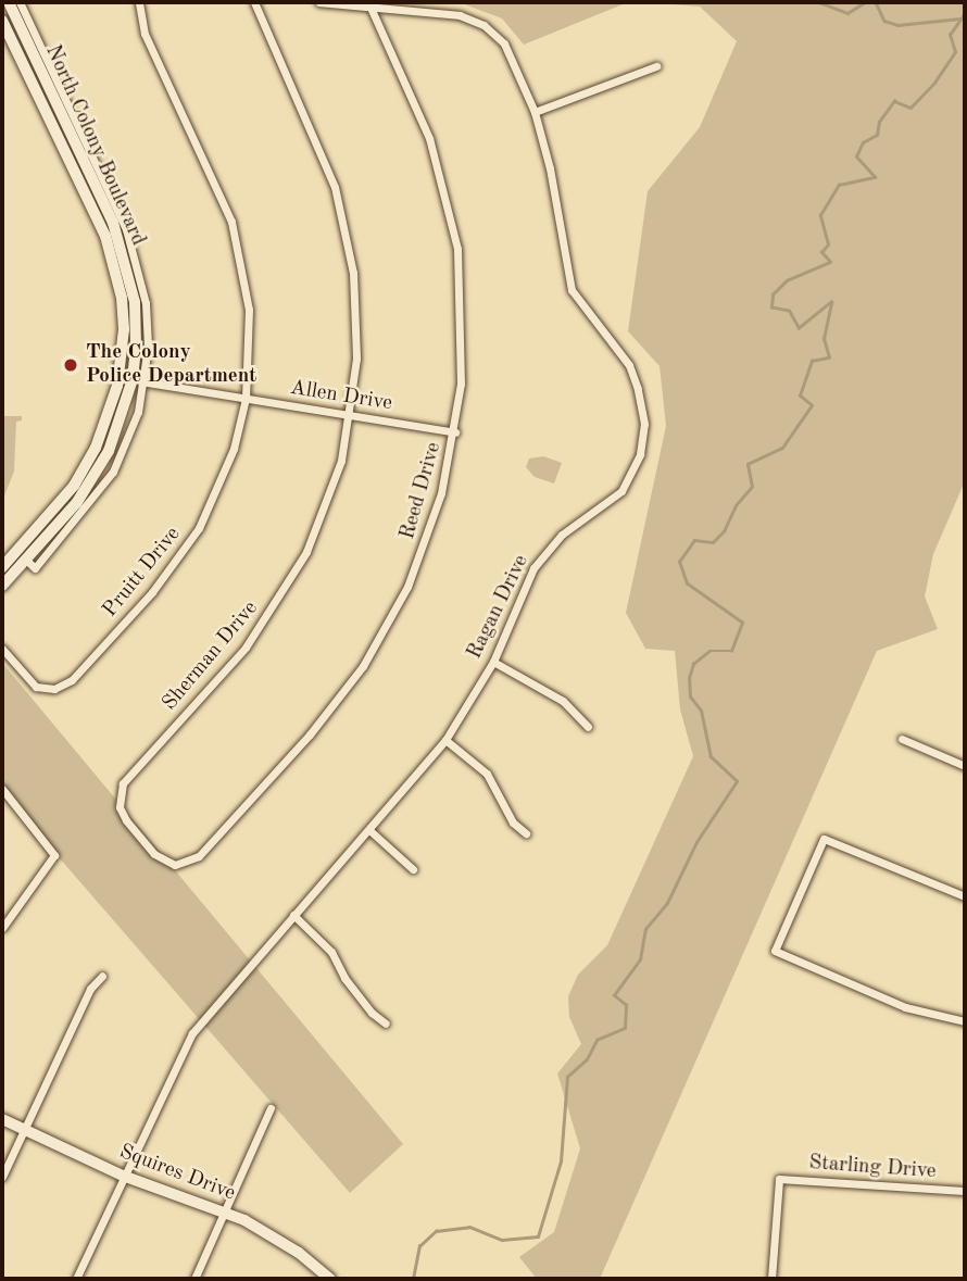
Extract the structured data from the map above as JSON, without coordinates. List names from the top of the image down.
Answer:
{
  "streets": {
    "main road": ["North Colony Boulevard", "Squires Drive"],
    "street": [
      "Allen Drive",
      "Reed Drive",
      "Pruitt Drive",
      "Ragan Drive",
      "Sherman Drive",
      "Starling Drive"
    ]
  },
  "crossings": [
    ["North Colony Boulevard", "Allen Drive"],
    ["Allen Drive", "Reed Drive"],
    ["Allen Drive", "Pruitt Drive"],
    ["Allen Drive", "Sherman Drive"],
    ["Reed Drive", "Ragan Drive"],
    ["Reed Drive", "Sherman Drive"],
    ["Ragan Drive", "Squires Drive"]
  ],
  "places": ["The Colony Police Department"]
}
